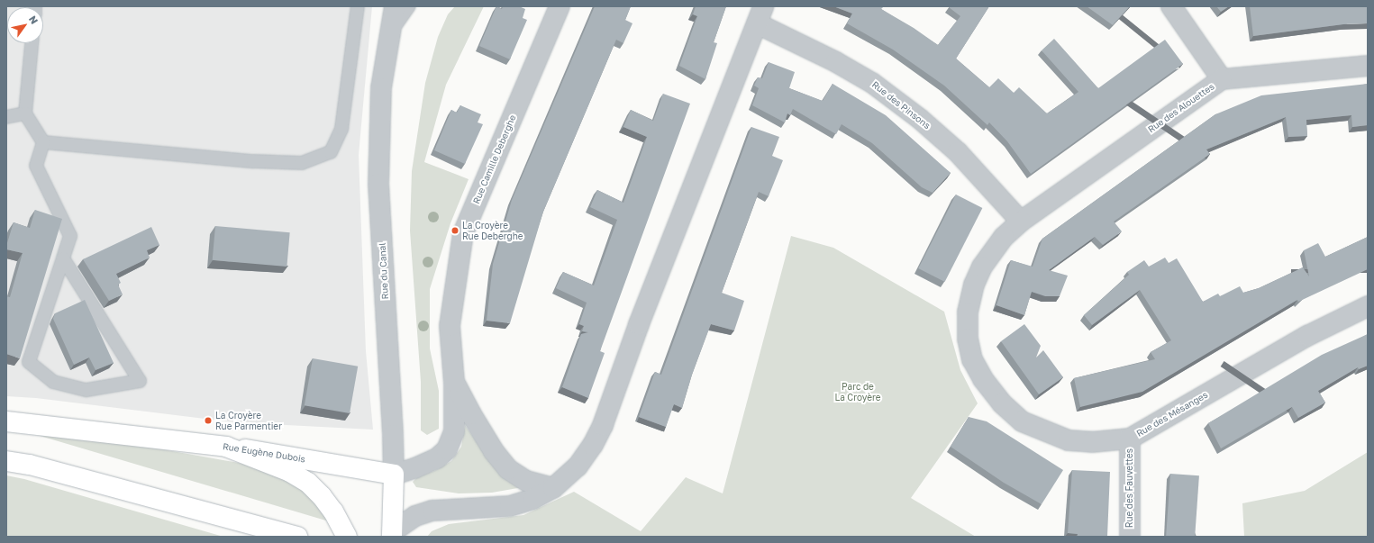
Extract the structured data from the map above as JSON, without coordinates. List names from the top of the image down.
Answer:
{
  "streets": {
    "main road": ["Rue du Canal", "Rue Eugène Dubois"],
    "street": [
      "Rue des Pinsons",
      "Rue des Alouettes",
      "Rue Camille Deberghe",
      "Rue des Mésanges",
      "Rue des Fauvettes"
    ]
  },
  "crossings": [
    ["Rue des Pinsons", "Rue des Alouettes"],
    ["Rue des Pinsons", "Rue des Mésanges"],
    ["Rue des Alouettes", "Rue des Mésanges"],
    ["Rue Camille Deberghe", "Rue Eugène Dubois"],
    ["Rue du Canal", "Rue Eugène Dubois"],
    ["Rue des Mésanges", "Rue des Fauvettes"]
  ],
  "parks": ["Parc de La Croyère"],
  "places": ["La Croyère Rue Deberghe", "La Croyère Rue Parmentier"],
  "north": "top right"
}
